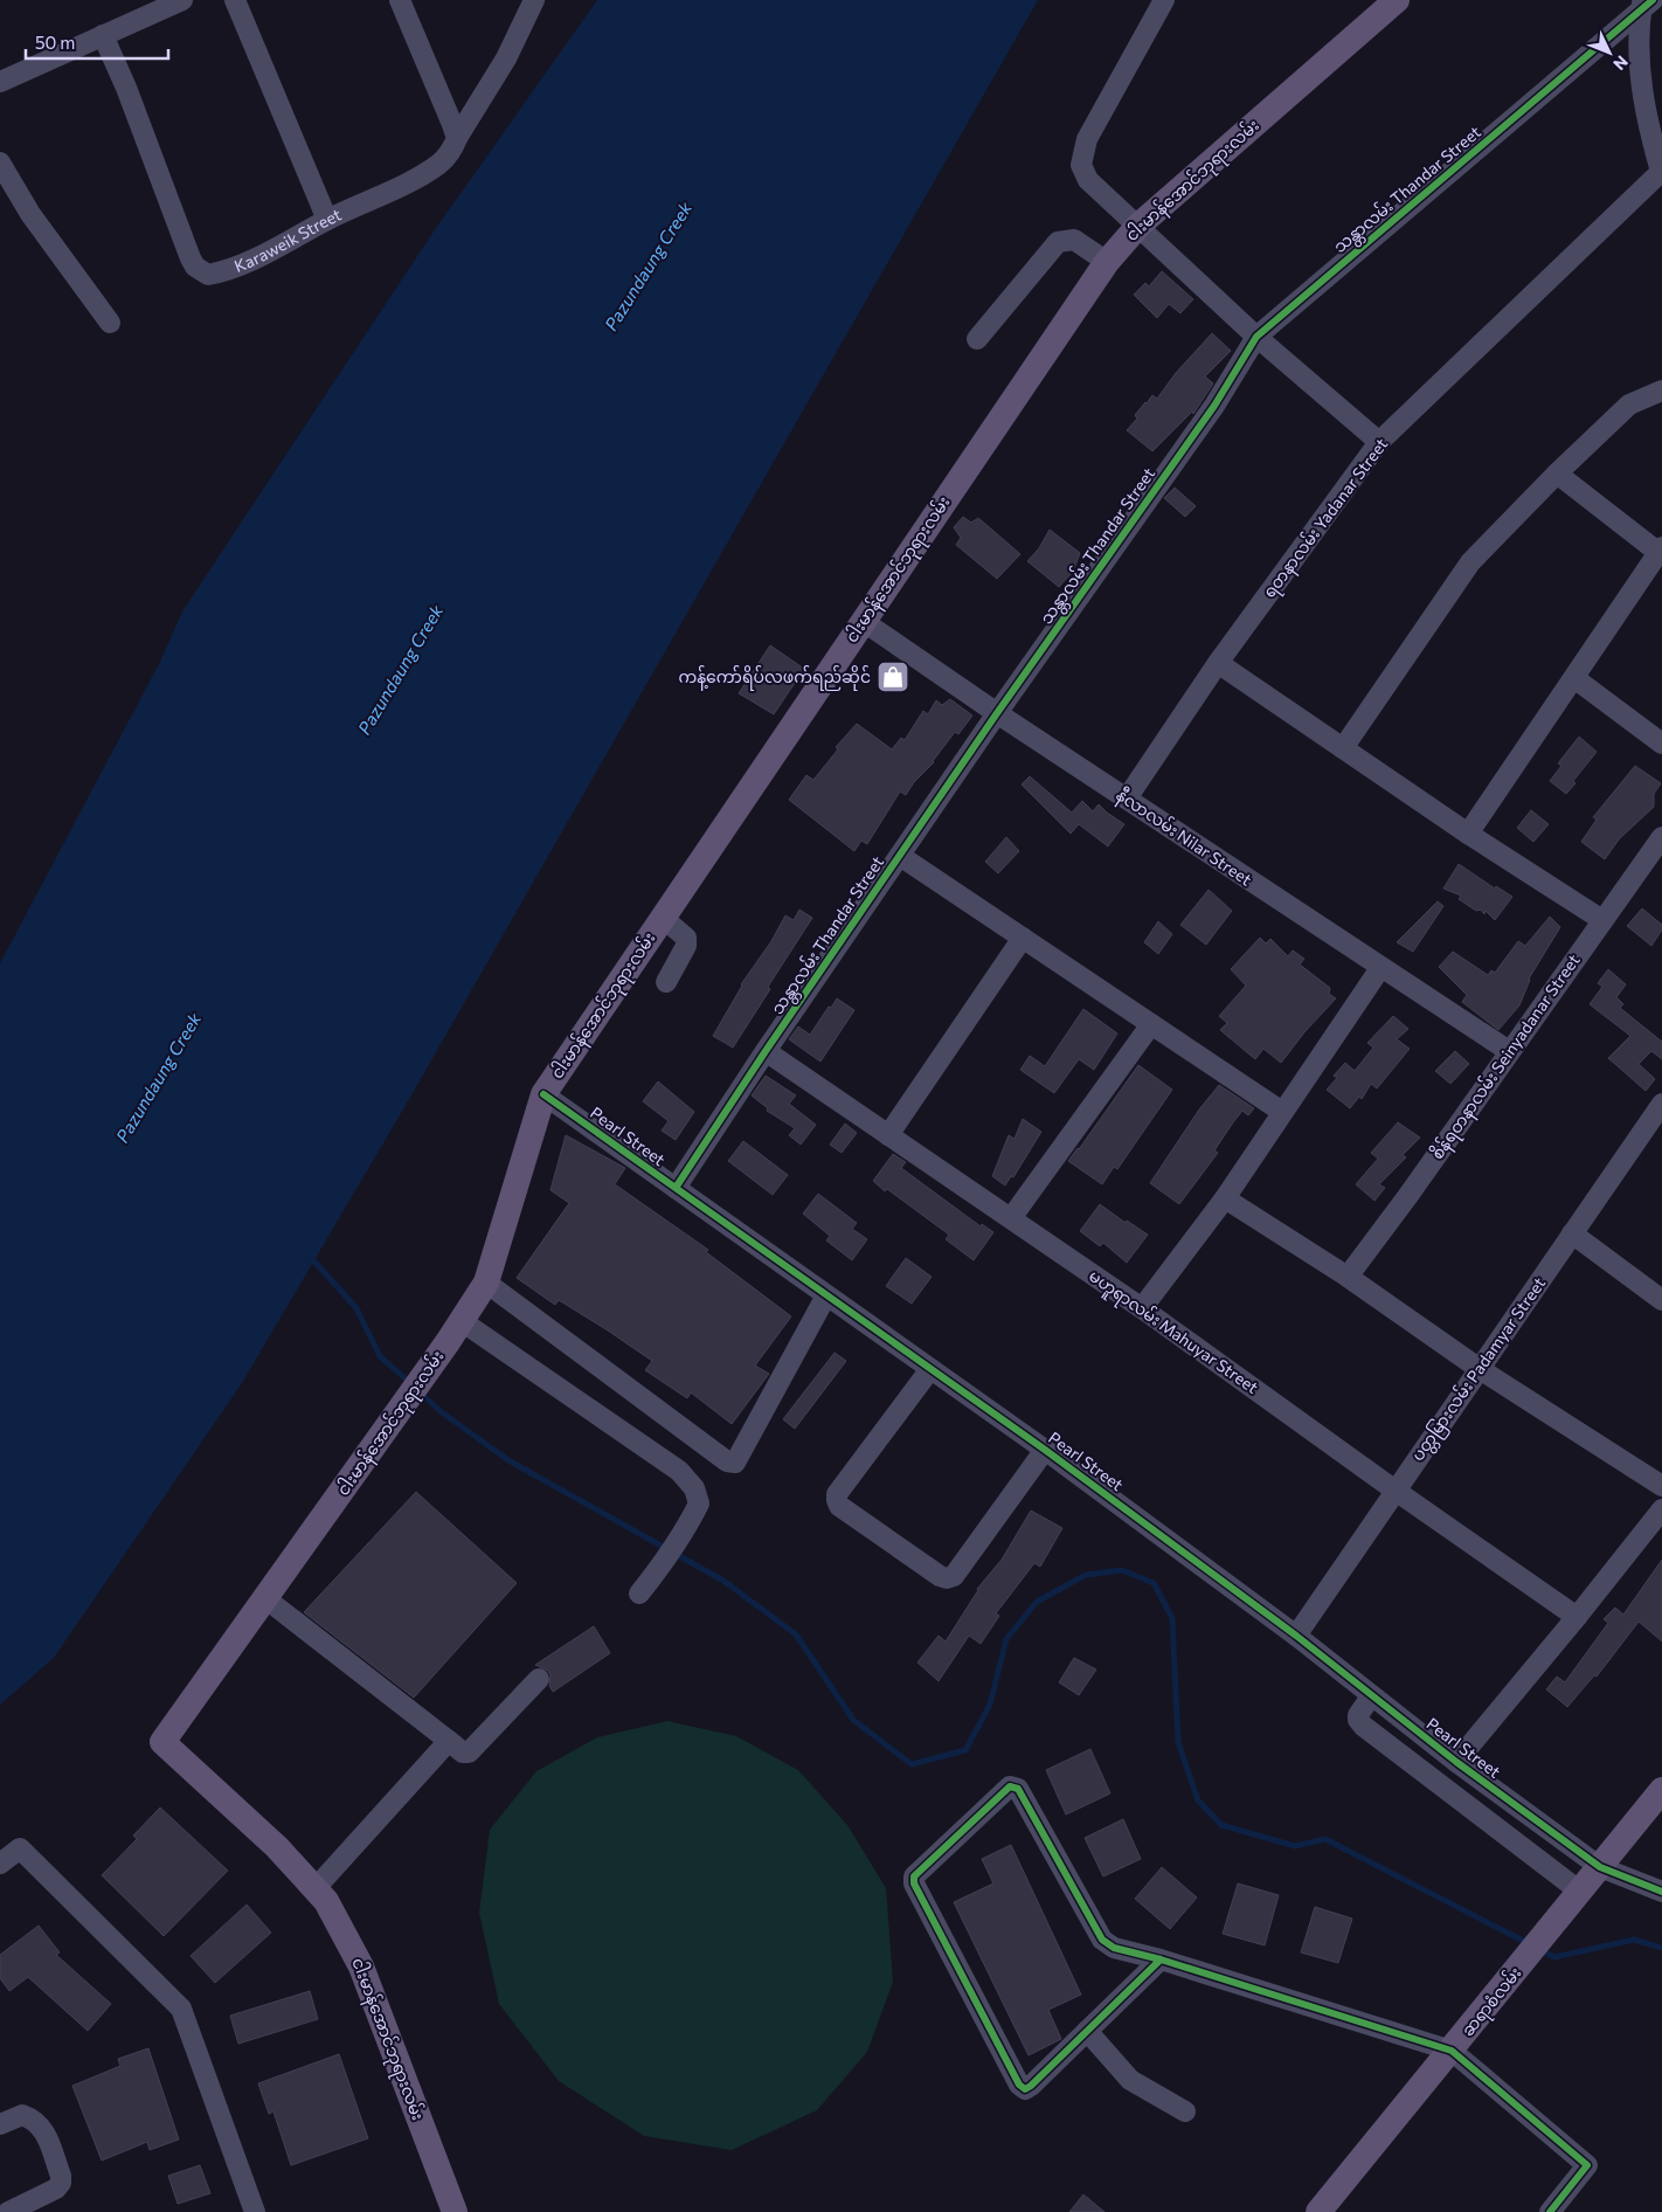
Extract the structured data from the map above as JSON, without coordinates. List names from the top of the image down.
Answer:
{
  "streets": {
    "main road": ["ငါးမာန်အောင်ဘုရားလမ်း", "ဆရာစံလမ်း"],
    "street": [
      "သန္တာလမ်း Thandar Street",
      "Karaweik Street",
      "ရတနာလမ်း Yadanar Street",
      "နီလာလမ်း Nilar Street",
      "စိန်ရတနာလမ်း Seinyadanar Street",
      "Pearl Street",
      "မဟူရာလမ်း Mahuyar Street",
      "ပတ္တမြားလမ်း Padamyar Street"
    ]
  },
  "crossings": [
    ["ငါးမာန်အောင်ဘုရားလမ်း", "နီလာလမ်း Nilar Street"],
    ["ငါးမာန်အောင်ဘုရားလမ်း", "Pearl Street"],
    ["သန္တာလမ်း Thandar Street", "နီလာလမ်း Nilar Street"],
    ["သန္တာလမ်း Thandar Street", "Pearl Street"],
    ["သန္တာလမ်း Thandar Street", "မဟူရာလမ်း Mahuyar Street"],
    ["ရတနာလမ်း Yadanar Street", "နီလာလမ်း Nilar Street"],
    ["နီလာလမ်း Nilar Street", "စိန်ရတနာလမ်း Seinyadanar Street"],
    ["Pearl Street", "ပတ္တမြားလမ်း Padamyar Street"],
    ["Pearl Street", "ဆရာစံလမ်း"],
    ["မဟူရာလမ်း Mahuyar Street", "ပတ္တမြားလမ်း Padamyar Street"]
  ],
  "water": ["Pazundaung Creek"],
  "places": {
    "shop": ["ကန့်ကော်ရိပ်လဖက်ရည်ဆိုင်"]
  },
  "scale_bar": "50 m",
  "north": "bottom right"
}
